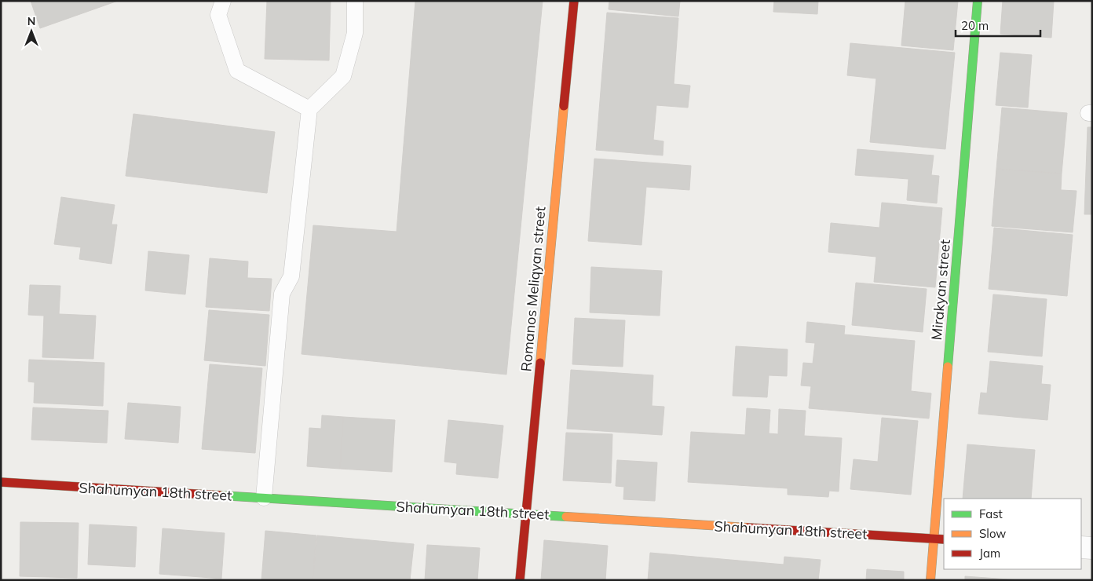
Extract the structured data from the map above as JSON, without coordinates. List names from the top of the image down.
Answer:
{
  "streets": {
    "street": ["Romanos Meliqyan street", "Mirakyan street", "Shahumyan 18th street"]
  },
  "crossings": [
    ["Romanos Meliqyan street", "Shahumyan 18th street"],
    ["Mirakyan street", "Shahumyan 18th street"]
  ],
  "legend": ["Fast", "Slow", "Jam"],
  "scale_bar": "20 m",
  "north": "top"
}
